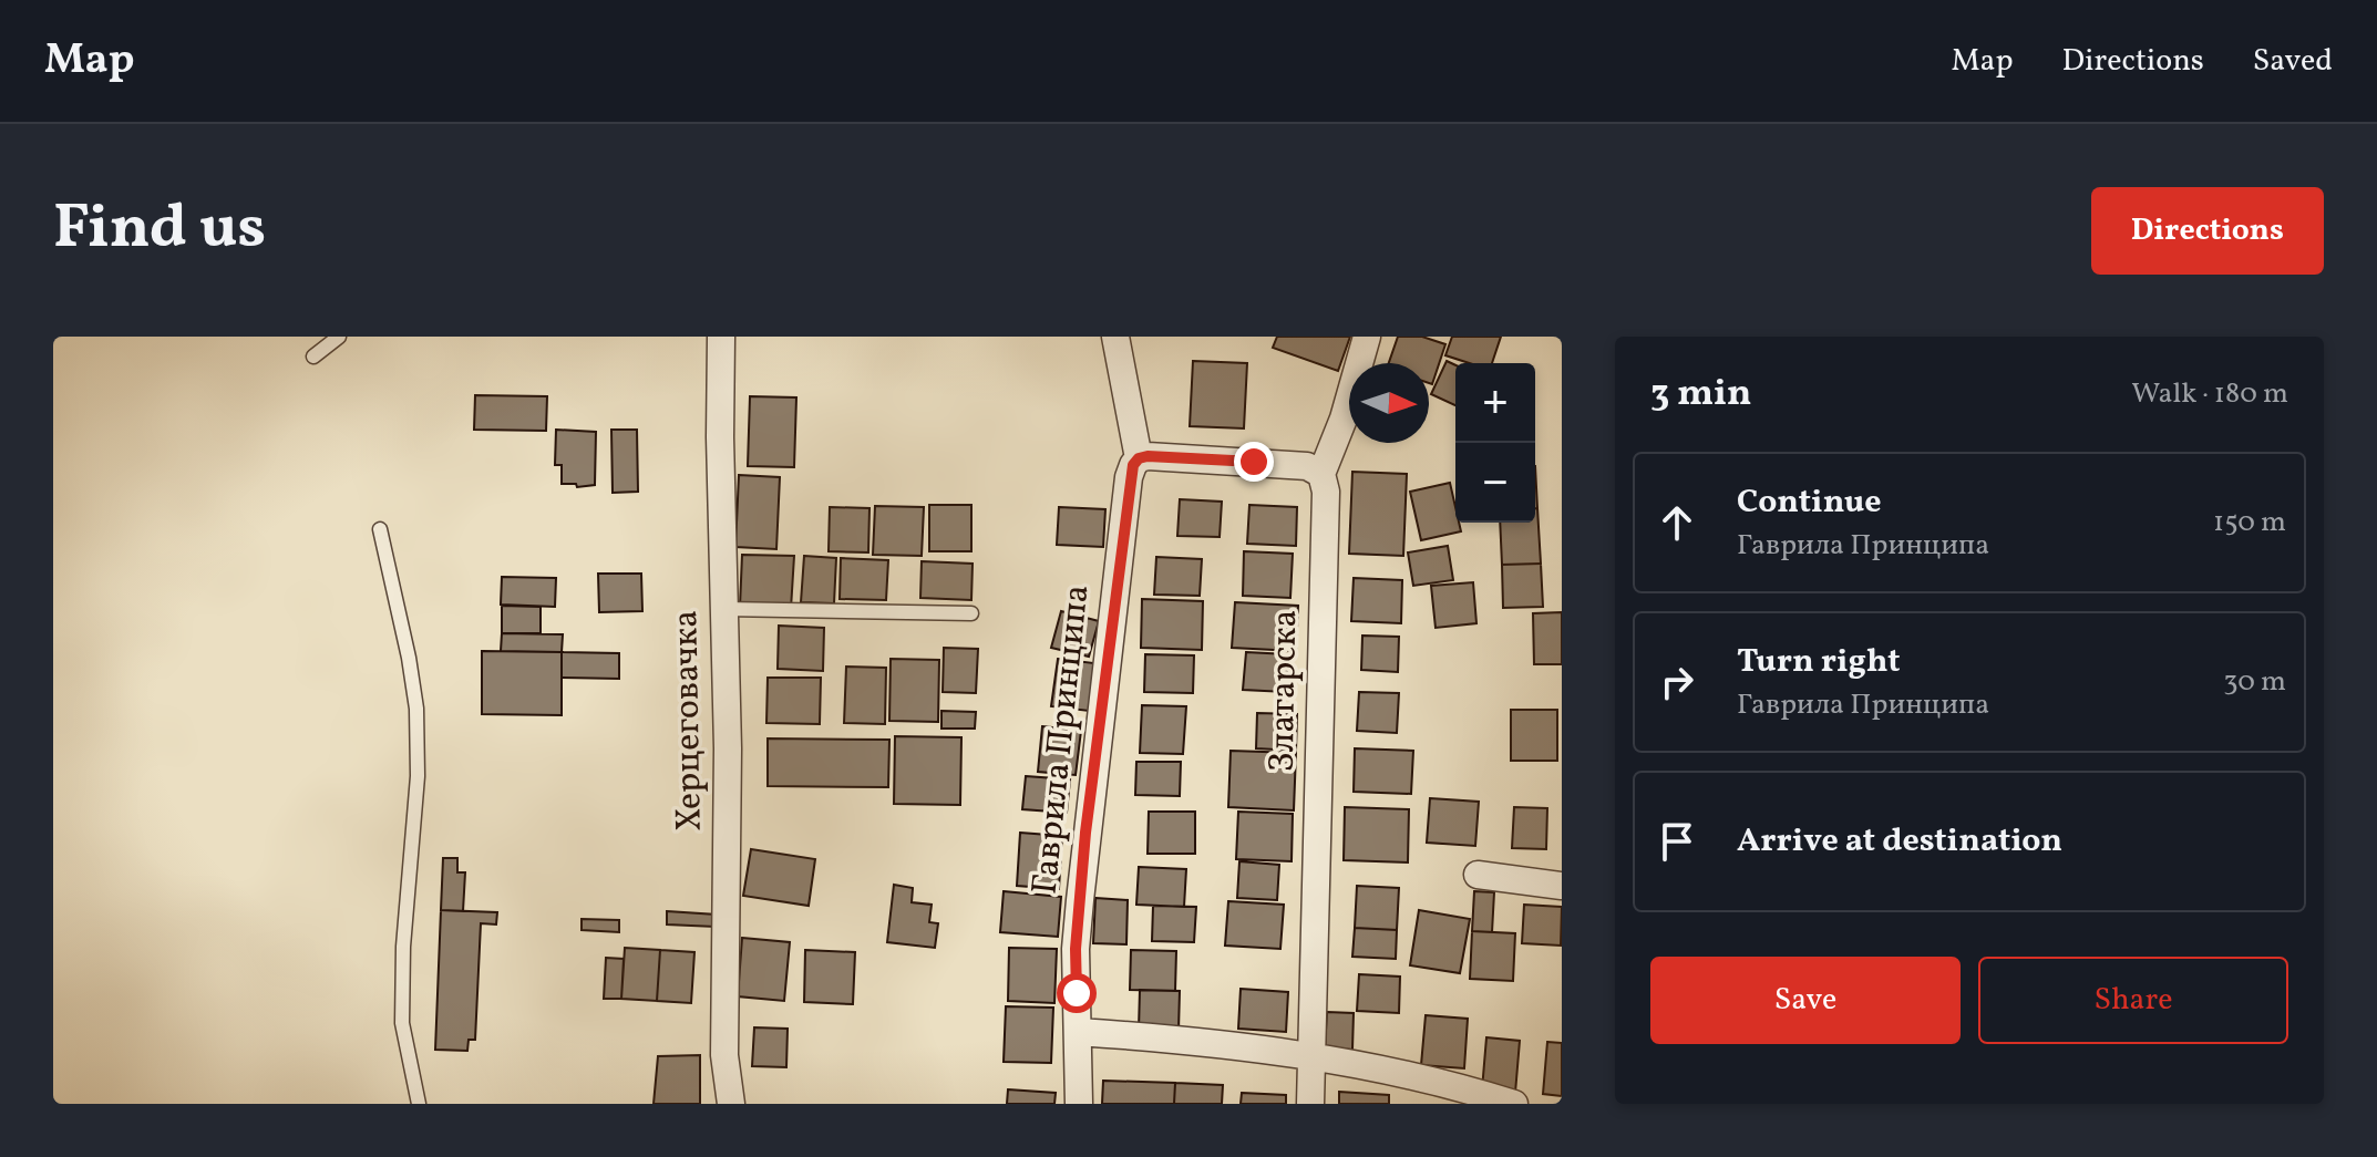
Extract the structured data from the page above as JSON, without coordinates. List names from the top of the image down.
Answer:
{
  "streets": {
    "street": ["Златарска", "Херцеговачка", "Гаврила Принципа"]
  },
  "north": "right",
  "page": {
    "header": "Map",
    "nav": ["Map", "Directions", "Saved"],
    "title": "Find us",
    "buttons": [
      "Directions",
      ["Save", "Share"]
    ],
    "heading": ["3 min", "Walk · 180 m"],
    "map_buttons": ["+", "−"],
    "list": [
      ["Continue", "Гаврила Принципа", "150 m"],
      ["Turn right", "Гаврила Принципа", "30 m"],
      "Arrive at destination"
    ]
  }
}
